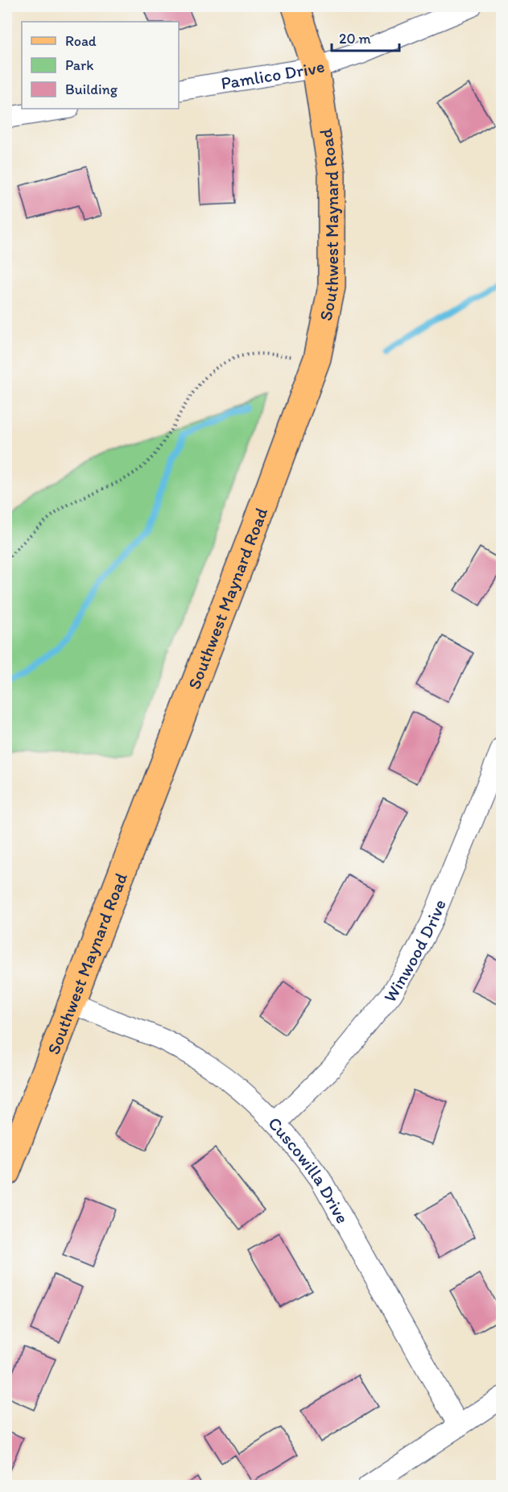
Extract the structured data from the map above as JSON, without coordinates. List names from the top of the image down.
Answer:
{
  "streets": {
    "main road": ["Southwest Maynard Road"],
    "street": ["Pamlico Drive", "Winwood Drive", "Cuscowilla Drive"]
  },
  "crossings": [
    ["Pamlico Drive", "Southwest Maynard Road"],
    ["Southwest Maynard Road", "Cuscowilla Drive"],
    ["Winwood Drive", "Cuscowilla Drive"]
  ],
  "legend": ["Road", "Park", "Building"],
  "scale_bar": "20 m"
}
